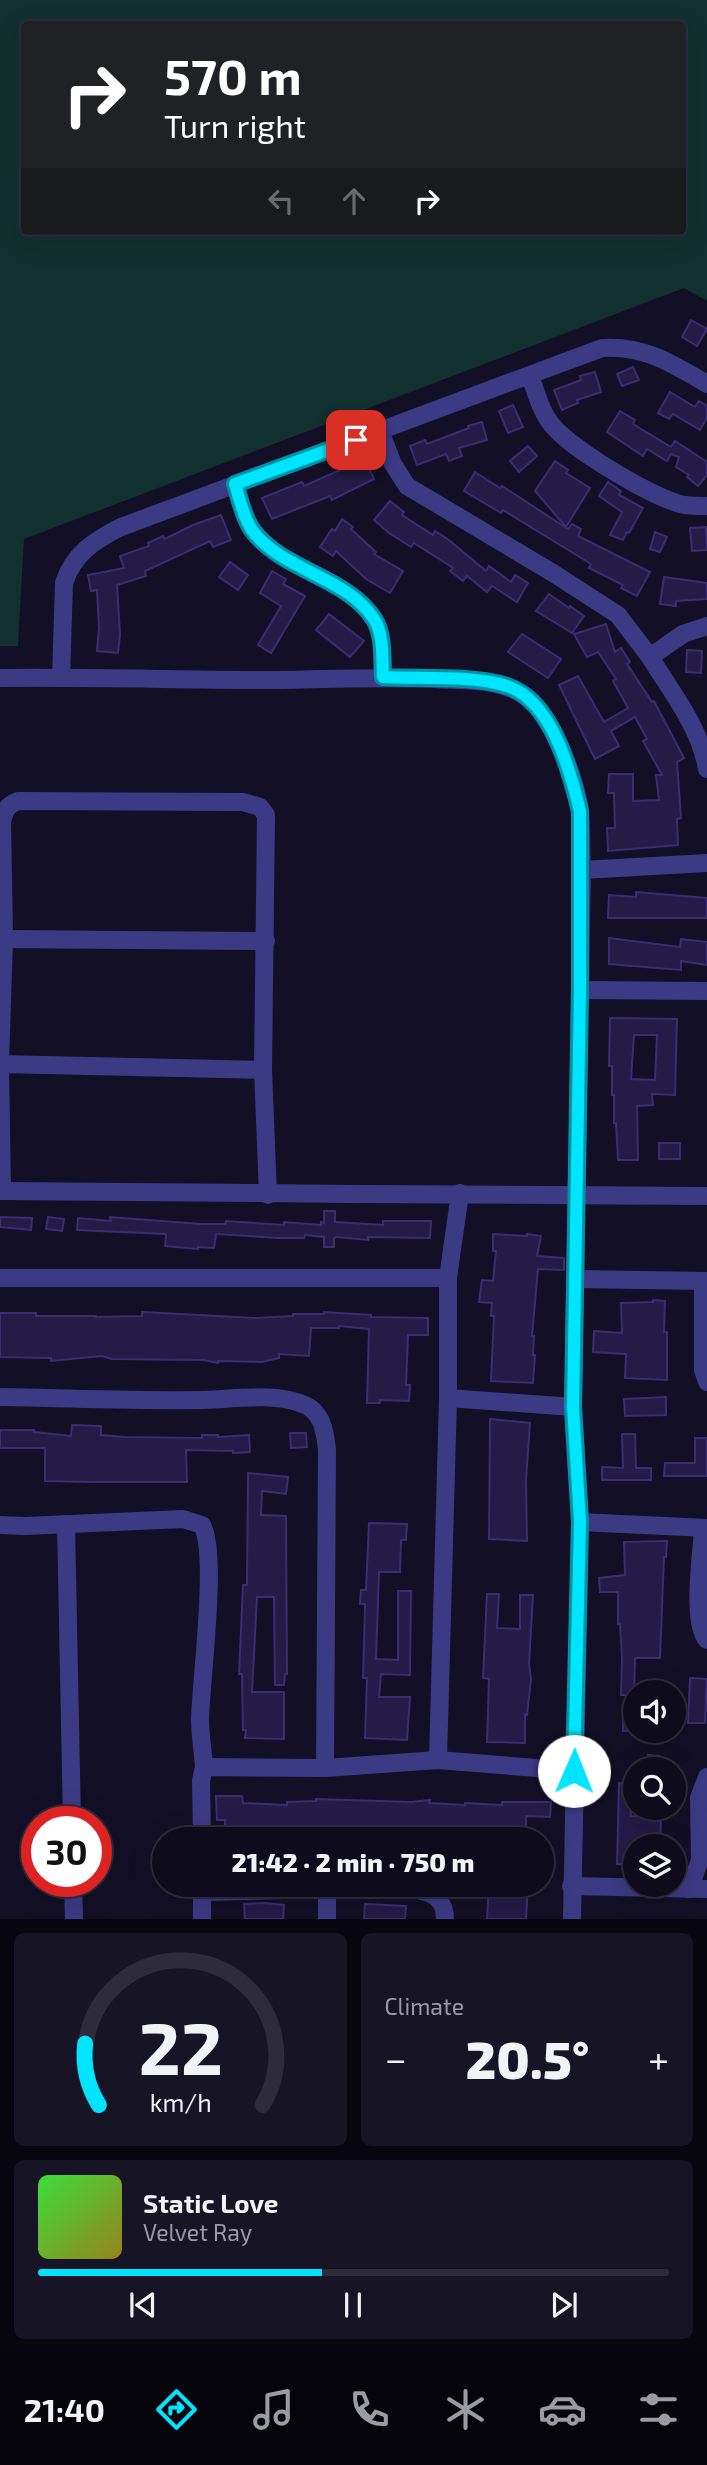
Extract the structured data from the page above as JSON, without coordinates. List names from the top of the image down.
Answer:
{
  "page": {
    "turn": ["570 m", "Turn right"],
    "limit": "30",
    "trip": "21:42 · 2 min · 750 m",
    "tile": "Climate",
    "heat": ["−", "20.5°", "+"],
    "song": ["Static Love", "Velvet Ray"],
    "tabs": "21:40",
    "gauge": ["22", "km/h"]
  }
}
